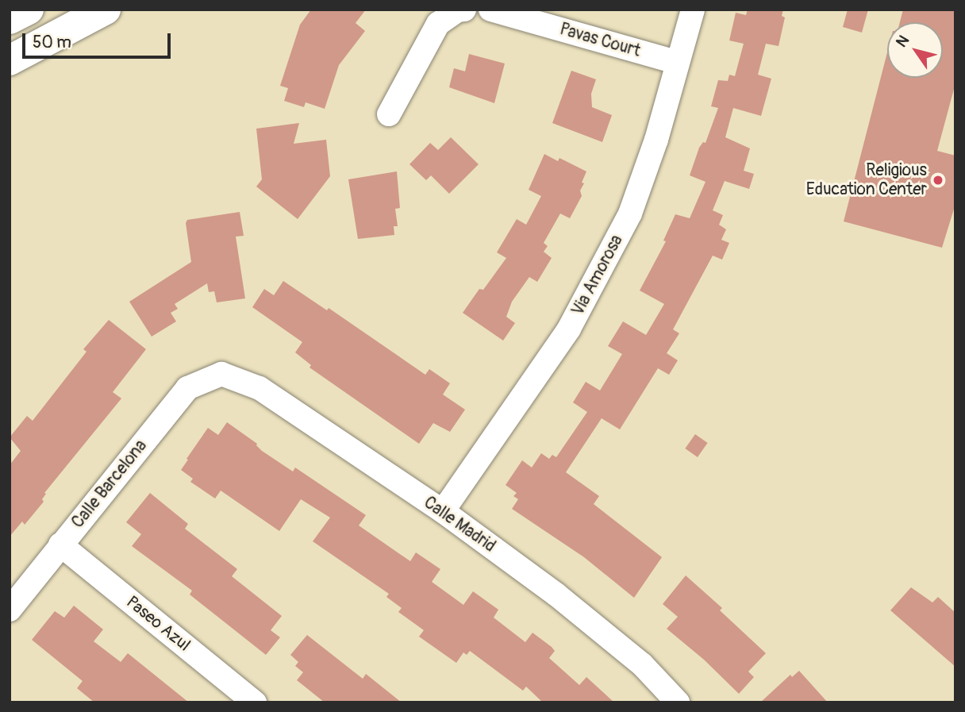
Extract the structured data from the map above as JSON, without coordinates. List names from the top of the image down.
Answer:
{
  "streets": {
    "street": [
      "Pavas Court",
      "Via Amorosa",
      "Calle Barcelona",
      "Calle Madrid",
      "Paseo Azul"
    ]
  },
  "crossings": [
    ["Pavas Court", "Via Amorosa"],
    ["Via Amorosa", "Calle Madrid"],
    ["Calle Barcelona", "Calle Madrid"],
    ["Calle Barcelona", "Paseo Azul"]
  ],
  "places": ["Religious Education Center"],
  "scale_bar": "50 m",
  "north": "top left"
}
